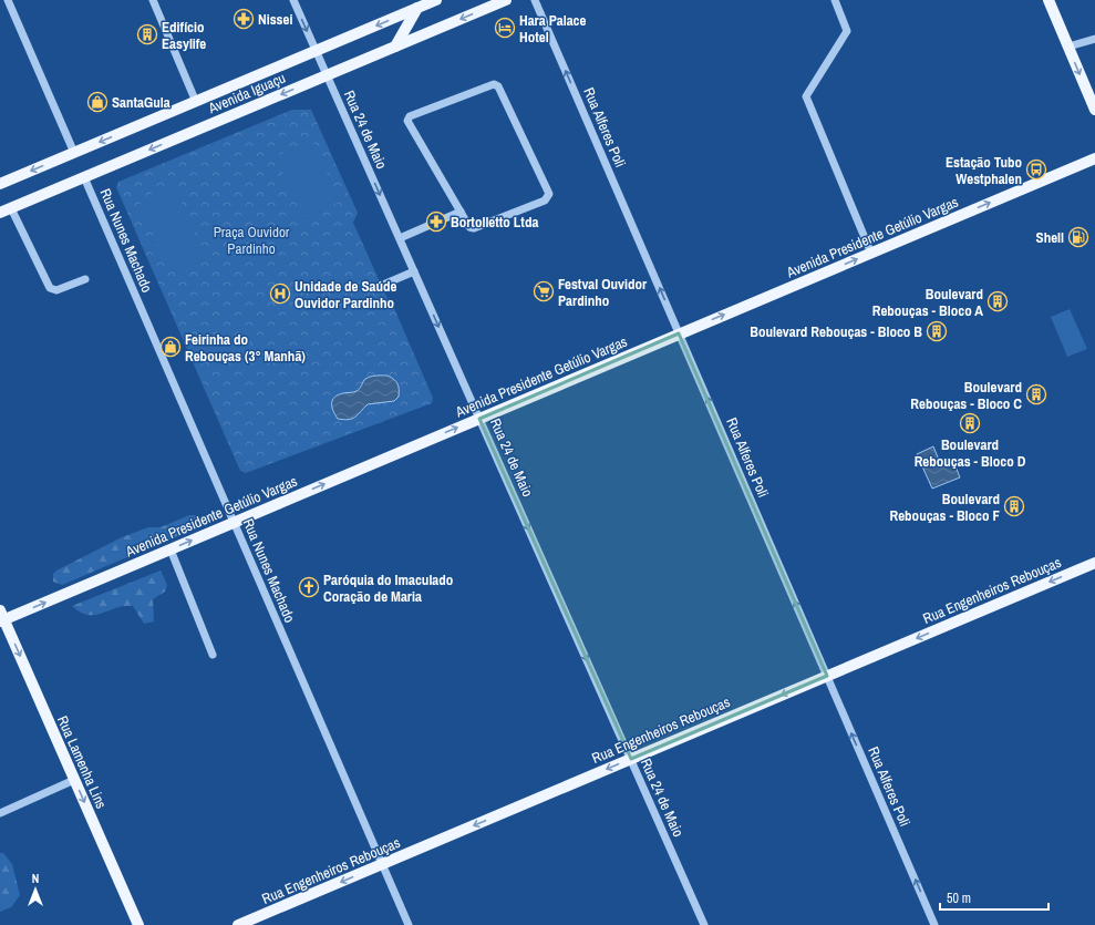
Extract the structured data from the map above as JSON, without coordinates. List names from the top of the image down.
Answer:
{
  "streets": {
    "main road": [
      "Avenida Iguaçu",
      "Avenida Presidente Getúlio Vargas",
      "Rua Engenheiros Rebouças",
      "Rua Lamenha Lins"
    ],
    "street": ["Rua Alferes Poli", "Rua 24 de Maio", "Rua Nunes Machado"]
  },
  "crossings": [
    ["Avenida Iguaçu", "Rua 24 de Maio"],
    ["Avenida Iguaçu", "Rua Nunes Machado"],
    ["Rua Alferes Poli", "Avenida Presidente Getúlio Vargas"],
    ["Rua Alferes Poli", "Rua Engenheiros Rebouças"],
    ["Rua 24 de Maio", "Avenida Presidente Getúlio Vargas"],
    ["Rua 24 de Maio", "Rua Engenheiros Rebouças"],
    ["Avenida Presidente Getúlio Vargas", "Rua Nunes Machado"],
    ["Avenida Presidente Getúlio Vargas", "Rua Lamenha Lins"],
    ["Rua Nunes Machado", "Rua Engenheiros Rebouças"]
  ],
  "one_way": [
    "Rua Alferes Poli",
    "Rua 24 de Maio",
    "Avenida Presidente Getúlio Vargas",
    "Rua Engenheiros Rebouças",
    "Rua Lamenha Lins"
  ],
  "parks": ["Praça Ouvidor Pardinho"],
  "places": {
    "pharmacy": ["Nissei", "Bortolletto Ltda"],
    "hotel": ["Hara Palace Hotel"],
    "building": [
      "Edifício Easylife",
      "Boulevard Rebouças - Bloco A",
      "Boulevard Rebouças - Bloco B",
      "Boulevard Rebouças - Bloco C",
      "Boulevard Rebouças - Bloco D",
      "Boulevard Rebouças - Bloco F"
    ],
    "shop": ["SantaGula", "Feirinha do Rebouças (3° Manhã)"],
    "bus stop": ["Estação Tubo Westphalen"],
    "fuel station": ["Shell"],
    "supermarket": ["Festval Ouvidor Pardinho"],
    "hospital": ["Unidade de Saúde Ouvidor Pardinho"],
    "church": ["Paróquia do Imaculado Coração de Maria"]
  },
  "scale_bar": "50 m",
  "north": "top"
}
